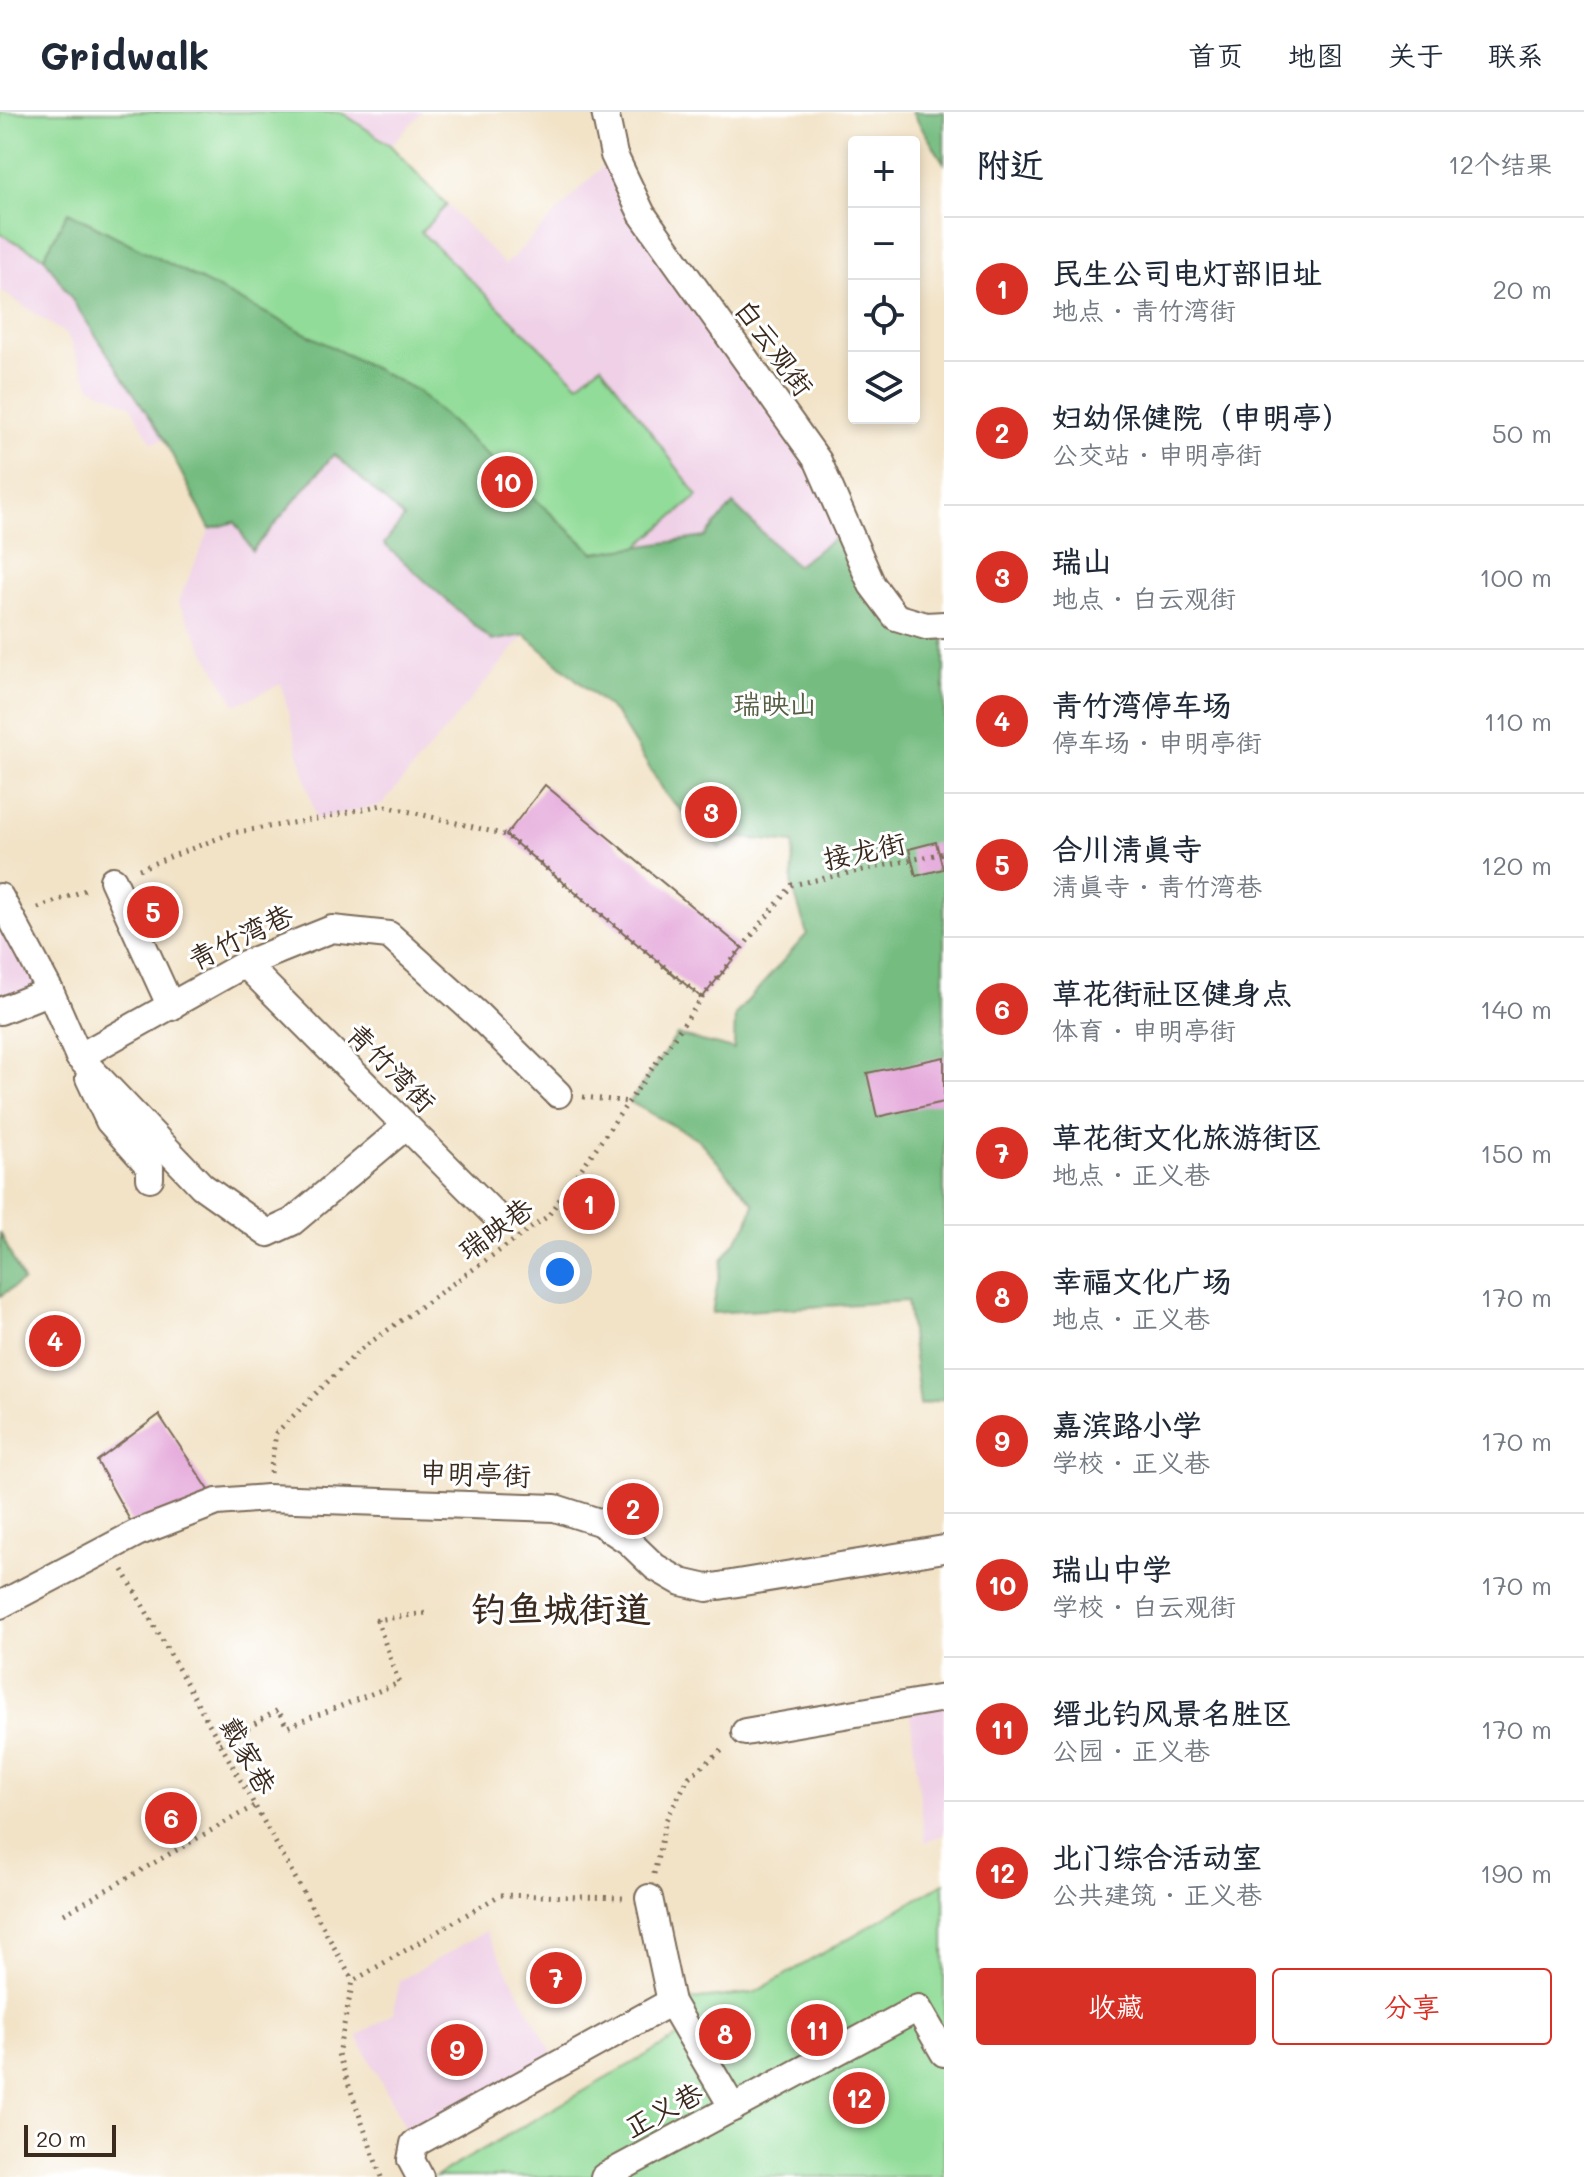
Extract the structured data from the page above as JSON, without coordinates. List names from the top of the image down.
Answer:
{
  "streets": {
    "street": [
      "白云观街",
      "青竹湾巷",
      "青竹湾街",
      "申明亭街",
      "正义巷"
    ],
    "path": ["接龙街", "瑞映巷", "戴家巷"]
  },
  "crossings": [
    ["接龙街", "瑞映巷"],
    ["青竹湾巷", "青竹湾街"],
    ["瑞映巷", "申明亭街"],
    ["申明亭街", "戴家巷"]
  ],
  "districts": ["钓鱼城街道"],
  "parks": ["瑞映山"],
  "scale_bar": "20 m",
  "page": {
    "header": "Gridwalk",
    "nav": [
      "首页",
      "地图",
      "关于",
      "联系"
    ],
    "heading": ["附近", "12个结果"],
    "map_buttons": ["+", "−"],
    "list": [
      {
        "mark": "1",
        "name": "民生公司电灯部旧址",
        "note": "地点 · 青竹湾街",
        "value": "20 m"
      },
      {
        "mark": "2",
        "name": "妇幼保健院（申明亭）",
        "note": "公交站 · 申明亭街",
        "value": "50 m"
      },
      {
        "mark": "3",
        "name": "瑞山",
        "note": "地点 · 白云观街",
        "value": "100 m"
      },
      {
        "mark": "4",
        "name": "青竹湾停车场",
        "note": "停车场 · 申明亭街",
        "value": "110 m"
      },
      {
        "mark": "5",
        "name": "合川清真寺",
        "note": "清真寺 · 青竹湾巷",
        "value": "120 m"
      },
      {
        "mark": "6",
        "name": "草花街社区健身点",
        "note": "体育 · 申明亭街",
        "value": "140 m"
      },
      {
        "mark": "7",
        "name": "草花街文化旅游街区",
        "note": "地点 · 正义巷",
        "value": "150 m"
      },
      {
        "mark": "8",
        "name": "幸福文化广场",
        "note": "地点 · 正义巷",
        "value": "170 m"
      },
      {
        "mark": "9",
        "name": "嘉滨路小学",
        "note": "学校 · 正义巷",
        "value": "170 m"
      },
      {
        "mark": "10",
        "name": "瑞山中学",
        "note": "学校 · 白云观街",
        "value": "170 m"
      },
      {
        "mark": "11",
        "name": "缙北钓风景名胜区",
        "note": "公园 · 正义巷",
        "value": "170 m"
      },
      {
        "mark": "12",
        "name": "北门综合活动室",
        "note": "公共建筑 · 正义巷",
        "value": "190 m"
      }
    ],
    "pins": [
      "10",
      "3",
      "5",
      "1",
      "4",
      "2",
      "6",
      "7",
      "11",
      "8",
      "9",
      "12"
    ],
    "buttons": ["收藏", "分享"],
    "scale": "20 m"
  }
}
